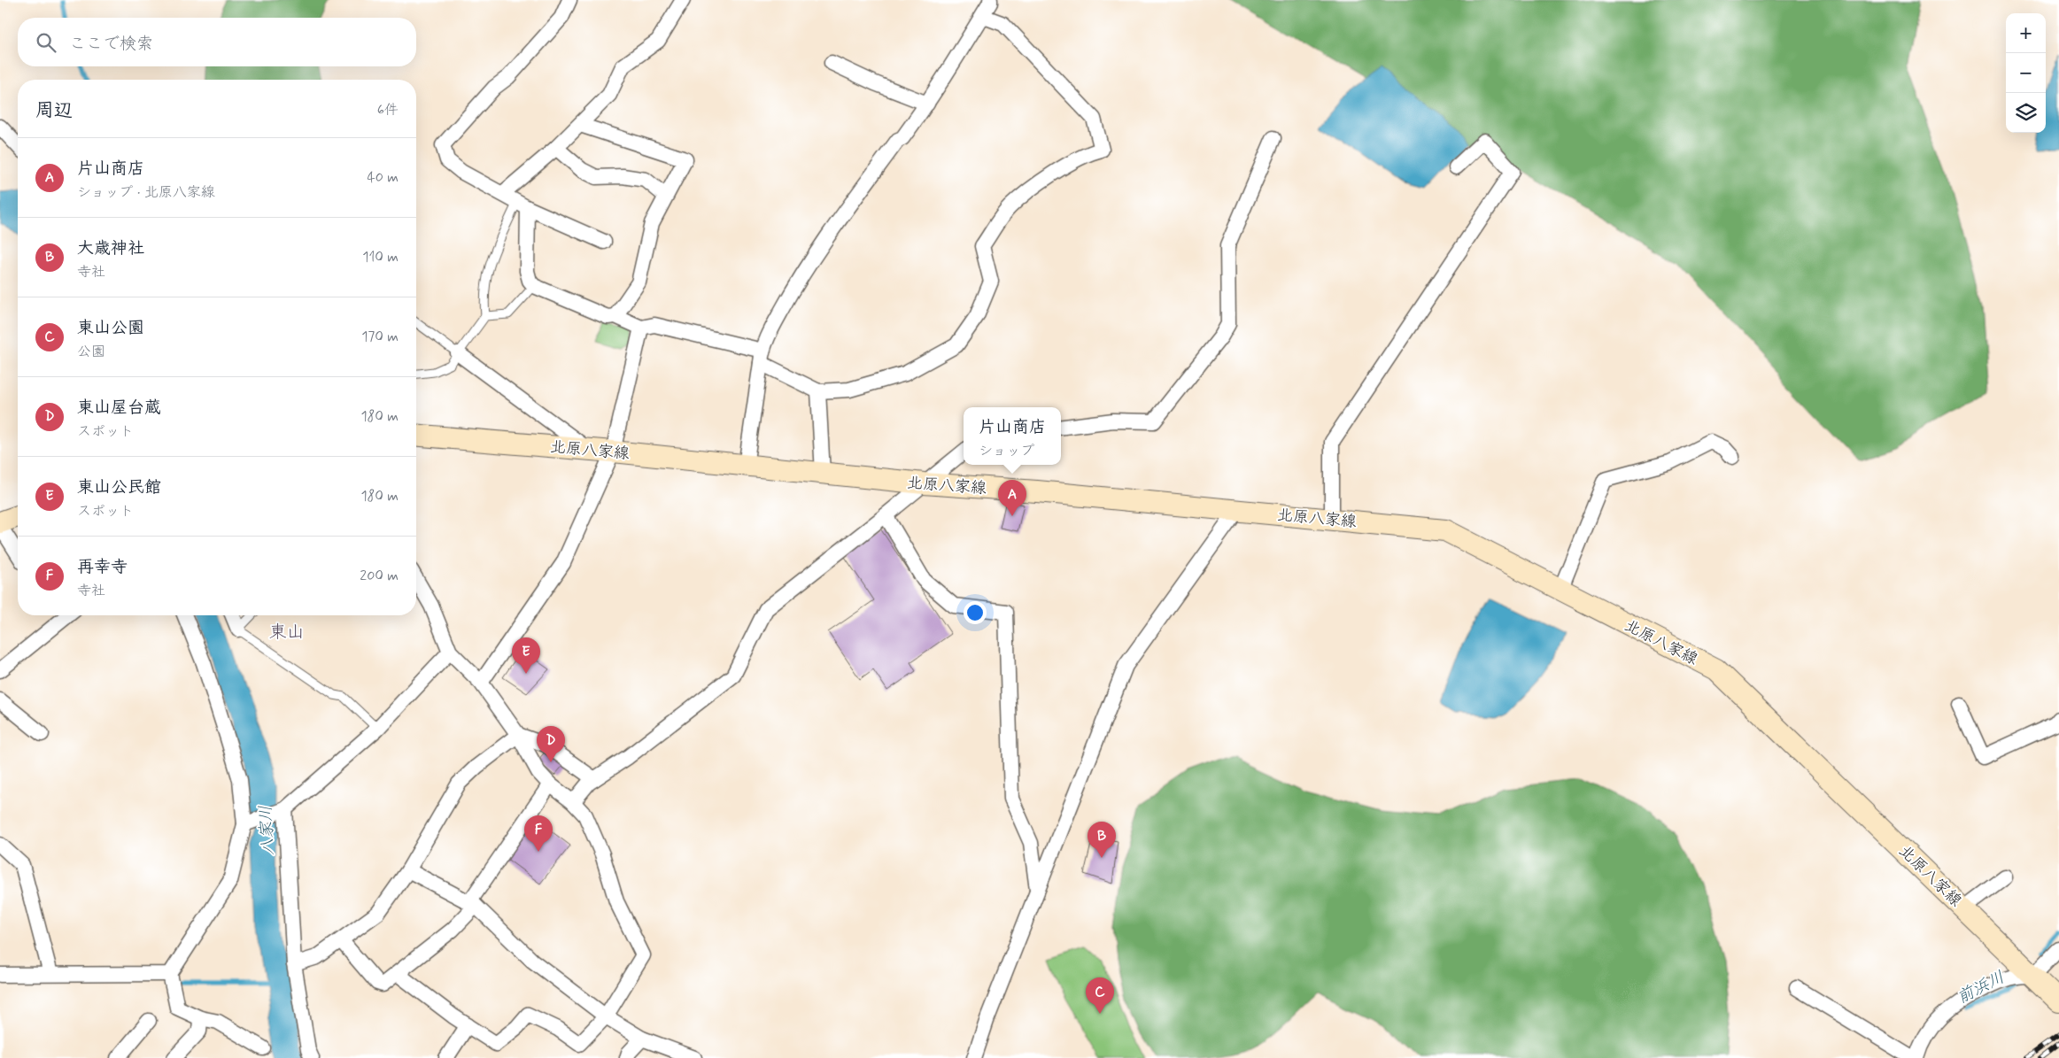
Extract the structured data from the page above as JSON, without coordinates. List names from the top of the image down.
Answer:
{
  "streets": {
    "main road": ["北原八家線"]
  },
  "districts": ["東山"],
  "water": ["八家川", "前浜川"],
  "page": {
    "map_buttons": ["+", "−"],
    "search": "ここで検索",
    "heading": ["周辺", "6件"],
    "list": [
      {
        "mark": "A",
        "name": "片山商店",
        "note": "ショップ · 北原八家線",
        "value": "40 m"
      },
      {
        "mark": "B",
        "name": "大歳神社",
        "note": "寺社",
        "value": "110 m"
      },
      {
        "mark": "C",
        "name": "東山公園",
        "note": "公園",
        "value": "170 m"
      },
      {
        "mark": "D",
        "name": "東山屋台蔵",
        "note": "スポット",
        "value": "180 m"
      },
      {
        "mark": "E",
        "name": "東山公民館",
        "note": "スポット",
        "value": "180 m"
      },
      {
        "mark": "F",
        "name": "再幸寺",
        "note": "寺社",
        "value": "200 m"
      }
    ],
    "popup": ["片山商店", "ショップ"],
    "pins": [
      "A",
      "E",
      "D",
      "F",
      "B",
      "C"
    ]
  }
}
